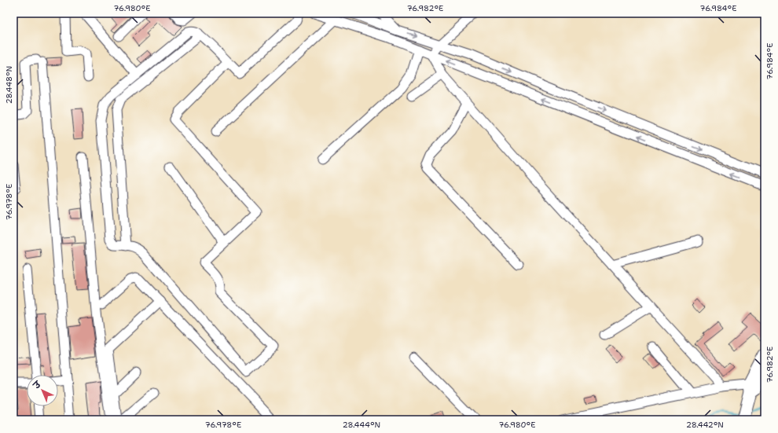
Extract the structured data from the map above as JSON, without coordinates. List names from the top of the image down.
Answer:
{
  "north": "top left",
  "coordinates": [
    "76.980°E",
    "76.982°E",
    "76.984°E",
    "28.448°N",
    "76.978°E",
    "28.444°N",
    "28.442°N"
  ]
}
